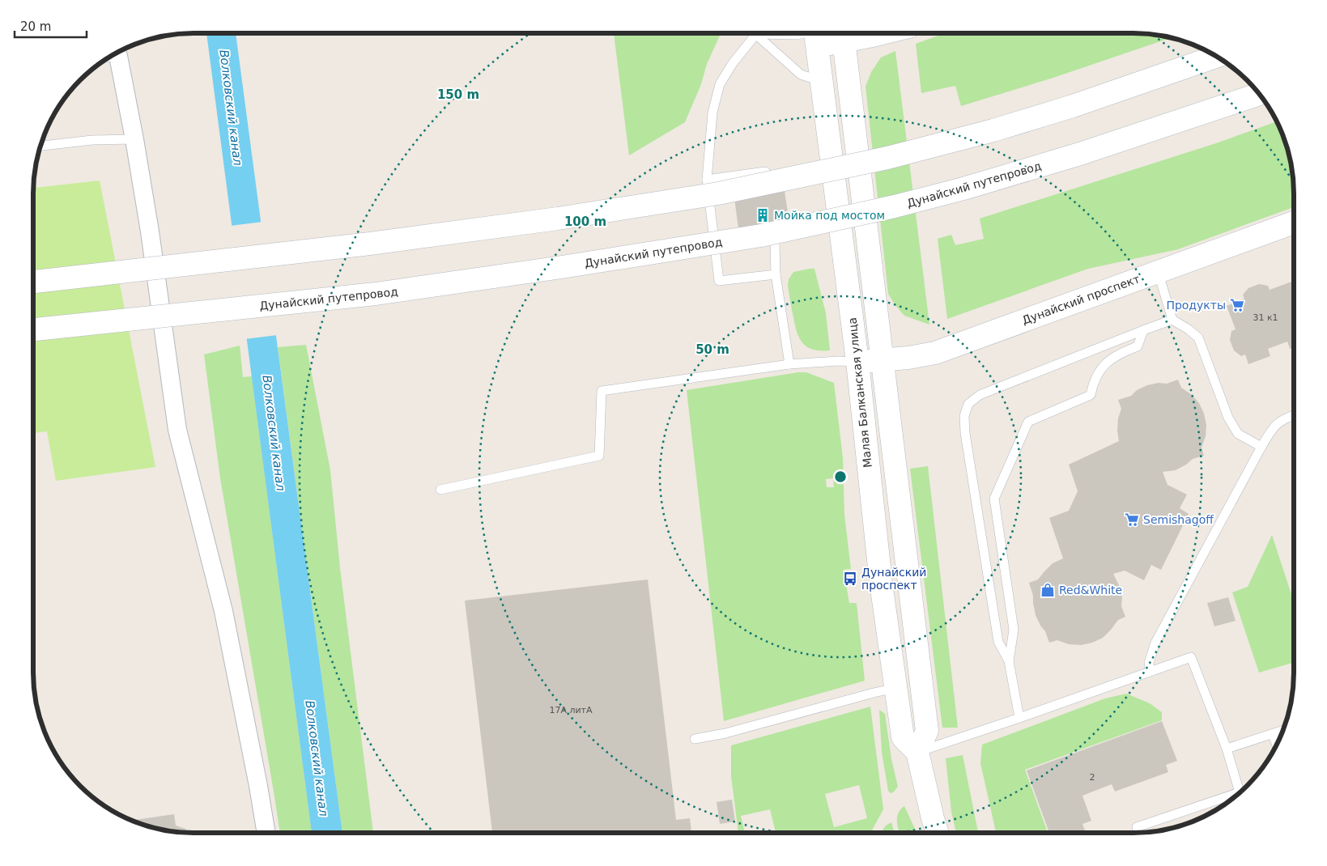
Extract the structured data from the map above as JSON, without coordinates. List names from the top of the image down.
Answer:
{
  "streets": {
    "main road": ["Дунайский путепровод", "Дунайский проспект", "Малая Балканская улица"]
  },
  "crossings": [
    ["Дунайский проспект", "Малая Балканская улица"]
  ],
  "water": ["Волковский канал"],
  "places": {
    "building": ["Мойка под мостом"],
    "supermarket": ["Продукты", "Semishagoff"],
    "bus stop": ["Дунайский проспект"],
    "shop": ["Red&White"]
  },
  "house_numbers": ["31 к1", "17А литА", "2"],
  "scale_bar": "20 m",
  "rings": ["150 m", "100 m", "50 m"]
}
